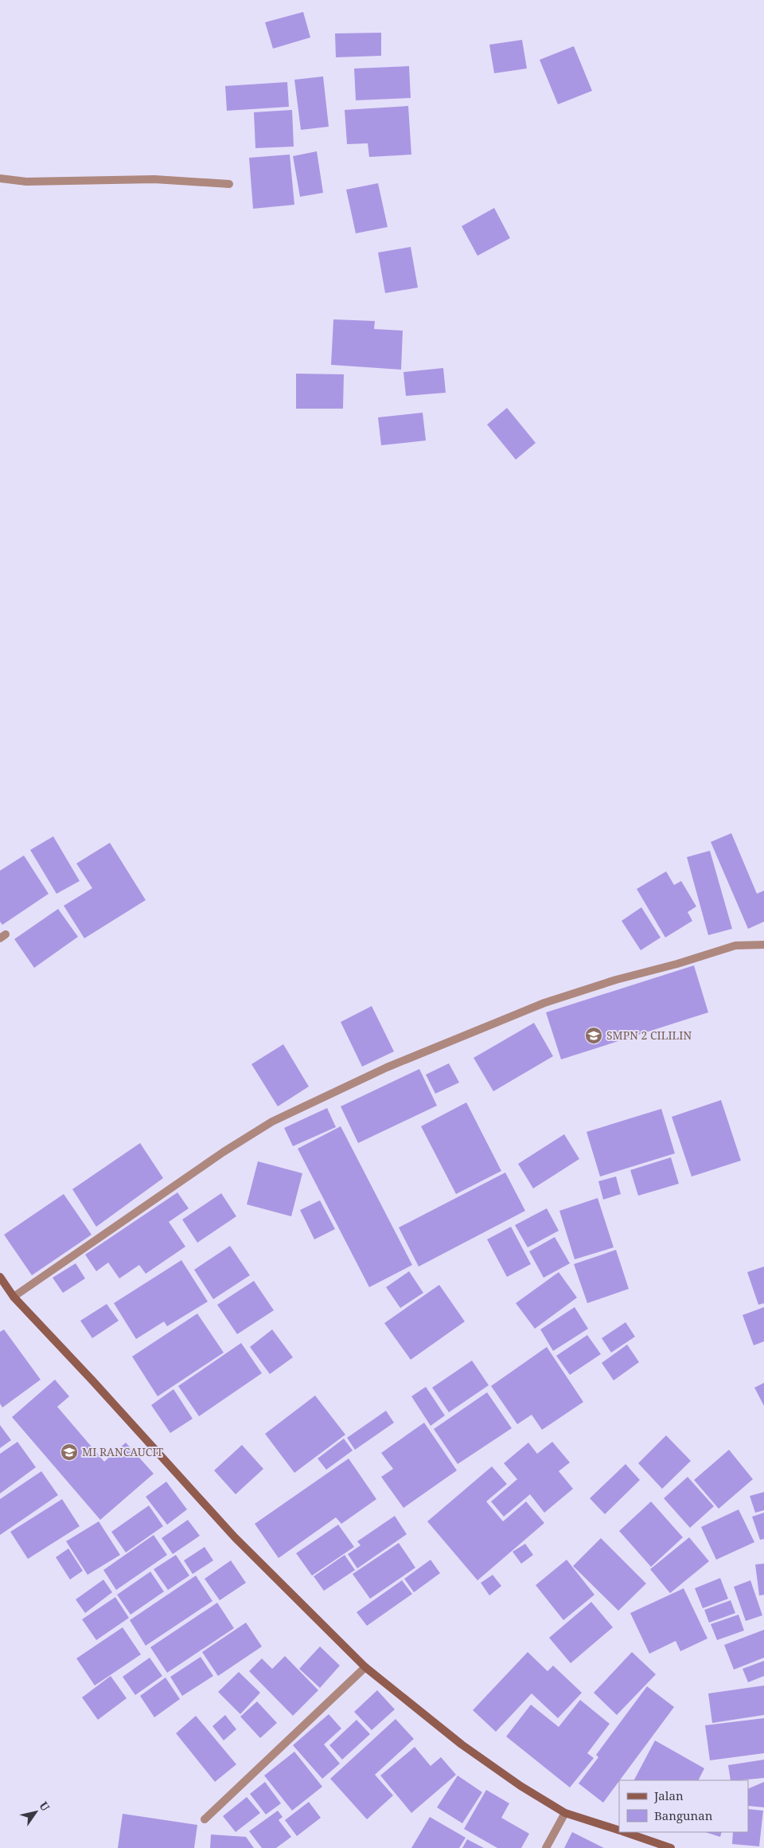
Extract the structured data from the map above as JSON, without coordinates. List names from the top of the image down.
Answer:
{
  "places": {
    "school or university": ["SMPN 2 CILILIN", "MI RANCAUCIT"]
  },
  "legend": ["Jalan", "Bangunan"],
  "north": "top right"
}
